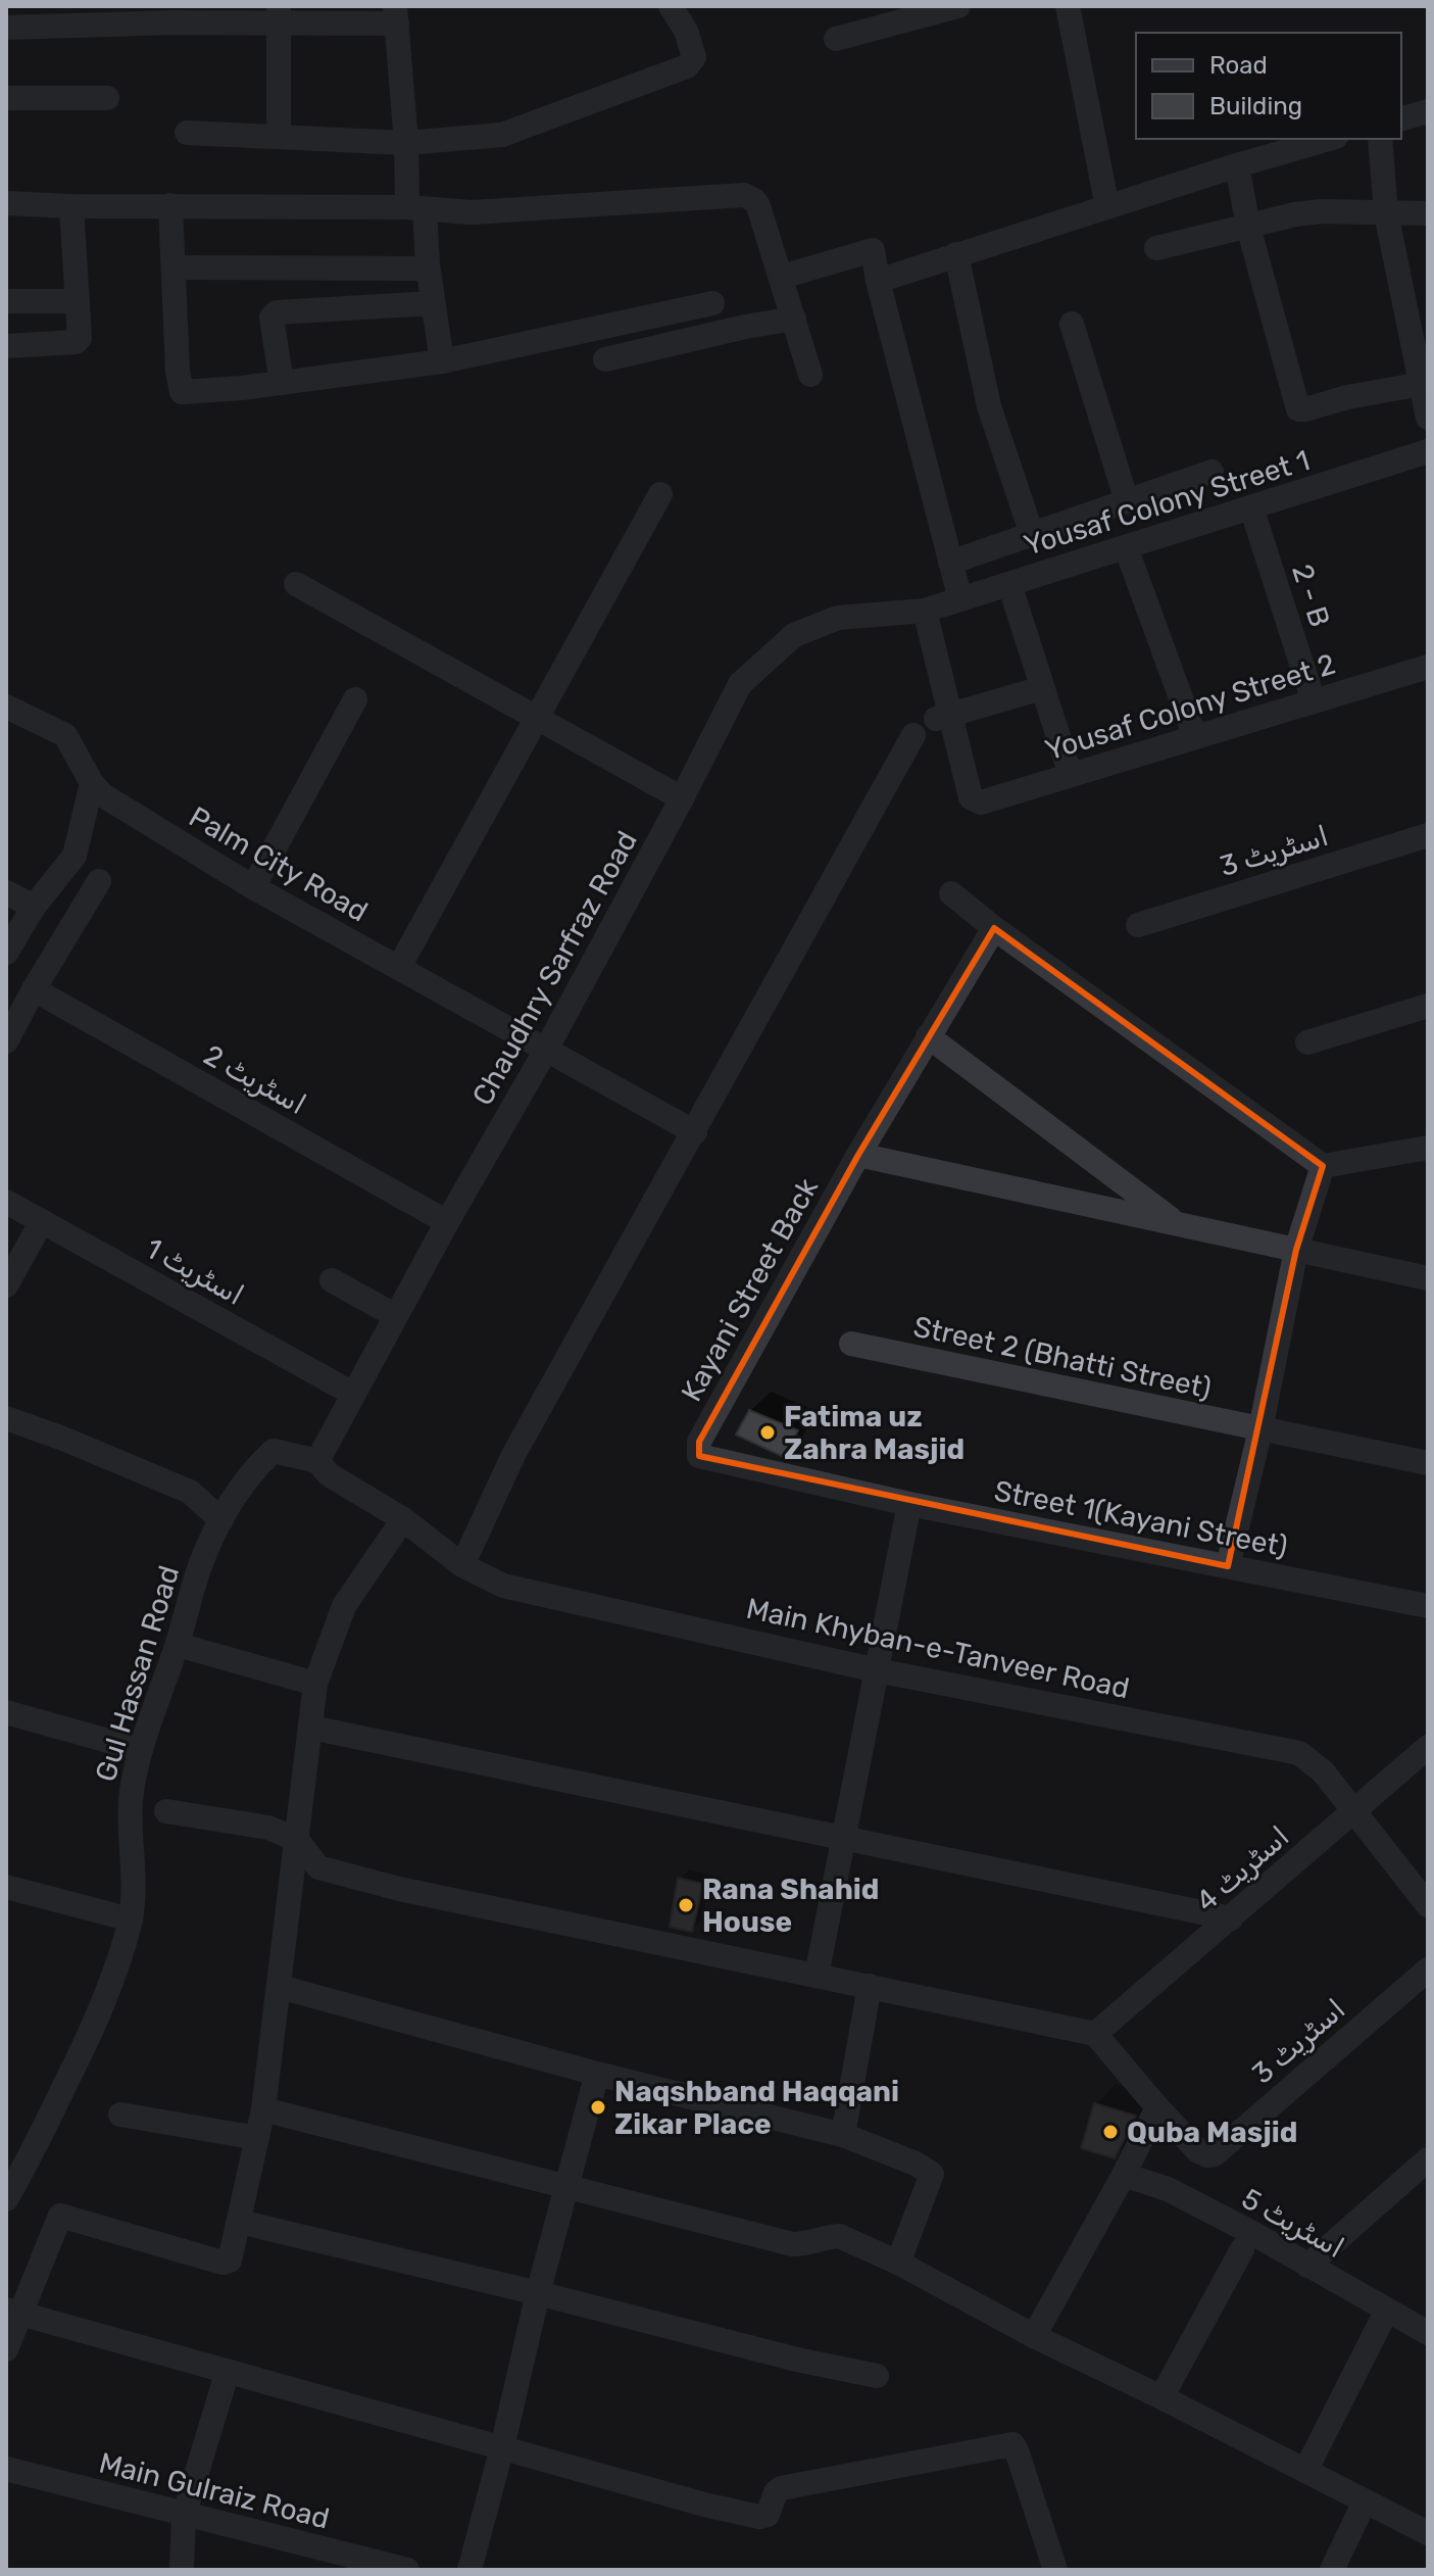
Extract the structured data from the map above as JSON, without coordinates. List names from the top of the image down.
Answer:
{
  "streets": {
    "street": [
      "Yousaf Colony Street 1",
      "2 - B",
      "Yousaf Colony Street 2",
      "اسٹریٹ 3",
      "Palm City Road",
      "Chaudhry Sarfraz Road",
      "اسٹریٹ 2",
      "اسٹریٹ 1",
      "Kayani Street Back",
      "Street 2 (Bhatti Street)",
      "Street 1(Kayani Street)",
      "Main Khyban-e-Tanveer Road",
      "Gul Hassan Road",
      "اسٹریٹ 4",
      "اسٹریٹ 5",
      "Main Gulraiz Road"
    ]
  },
  "crossings": [
    ["Yousaf Colony Street 1", "2 - B"],
    ["Yousaf Colony Street 1", "Chaudhry Sarfraz Road"],
    ["2 - B", "Yousaf Colony Street 2"],
    ["Palm City Road", "Chaudhry Sarfraz Road"],
    ["Chaudhry Sarfraz Road", "اسٹریٹ 2"],
    ["Chaudhry Sarfraz Road", "اسٹریٹ 1"],
    ["Chaudhry Sarfraz Road", "Main Khyban-e-Tanveer Road"],
    ["Chaudhry Sarfraz Road", "Gul Hassan Road"],
    ["Kayani Street Back", "Street 1(Kayani Street)"],
    ["Main Khyban-e-Tanveer Road", "Gul Hassan Road"],
    ["Main Khyban-e-Tanveer Road", "اسٹریٹ 4"]
  ],
  "places": [
    "Fatima uz Zahra Masjid",
    "Rana Shahid House",
    "Naqshband Haqqani Zikar Place",
    "Quba Masjid"
  ],
  "legend": ["Road", "Building"]
}
